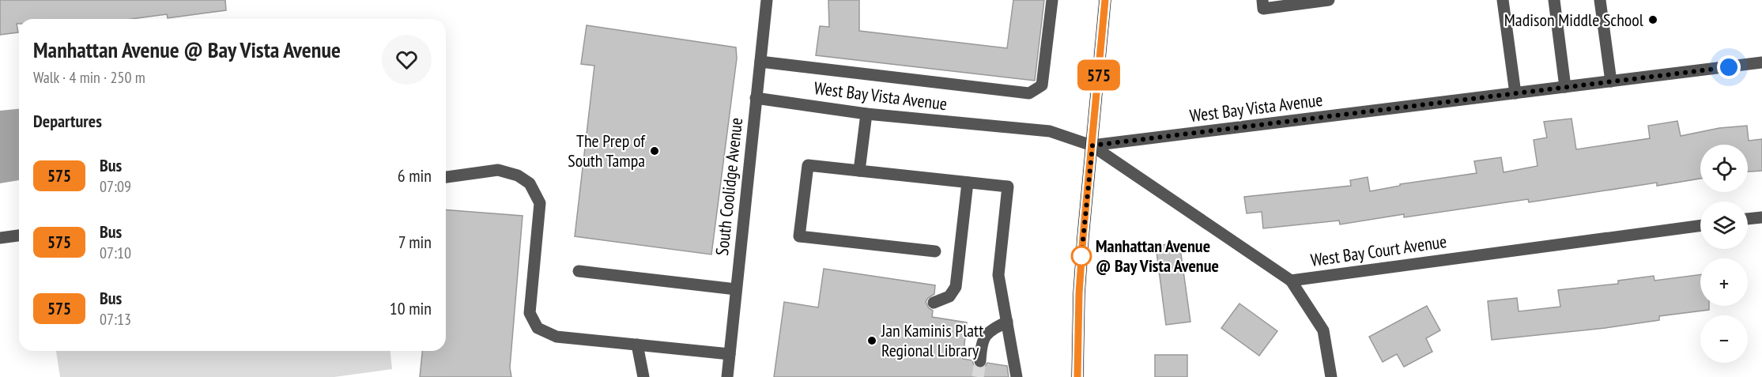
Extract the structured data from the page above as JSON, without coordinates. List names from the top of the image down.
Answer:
{
  "streets": {
    "street": ["West Bay Vista Avenue", "South Coolidge Avenue", "West Bay Court Avenue"]
  },
  "crossings": [
    ["West Bay Vista Avenue", "South Coolidge Avenue"],
    ["West Bay Vista Avenue", "West Bay Court Avenue"]
  ],
  "places": [
    "Madison Middle School",
    "The Prep of South Tampa",
    "Manhattan Avenue @ Bay Vista Avenue",
    "Jan Kaminis Platt Regional Library"
  ],
  "lines": ["bus line 575"],
  "page": {
    "on_map": "575",
    "heading": [
      ["Manhattan Avenue @ Bay Vista Avenue", "Walk · 4 min · 250 m"],
      "Departures"
    ],
    "list": [
      {
        "mark": "575",
        "name": "Bus",
        "note": "07:09",
        "value": "6 min"
      },
      {
        "mark": "575",
        "name": "Bus",
        "note": "07:10",
        "value": "7 min"
      },
      {
        "mark": "575",
        "name": "Bus",
        "note": "07:13",
        "value": "10 min"
      }
    ],
    "map_buttons": ["+", "−"]
  }
}
